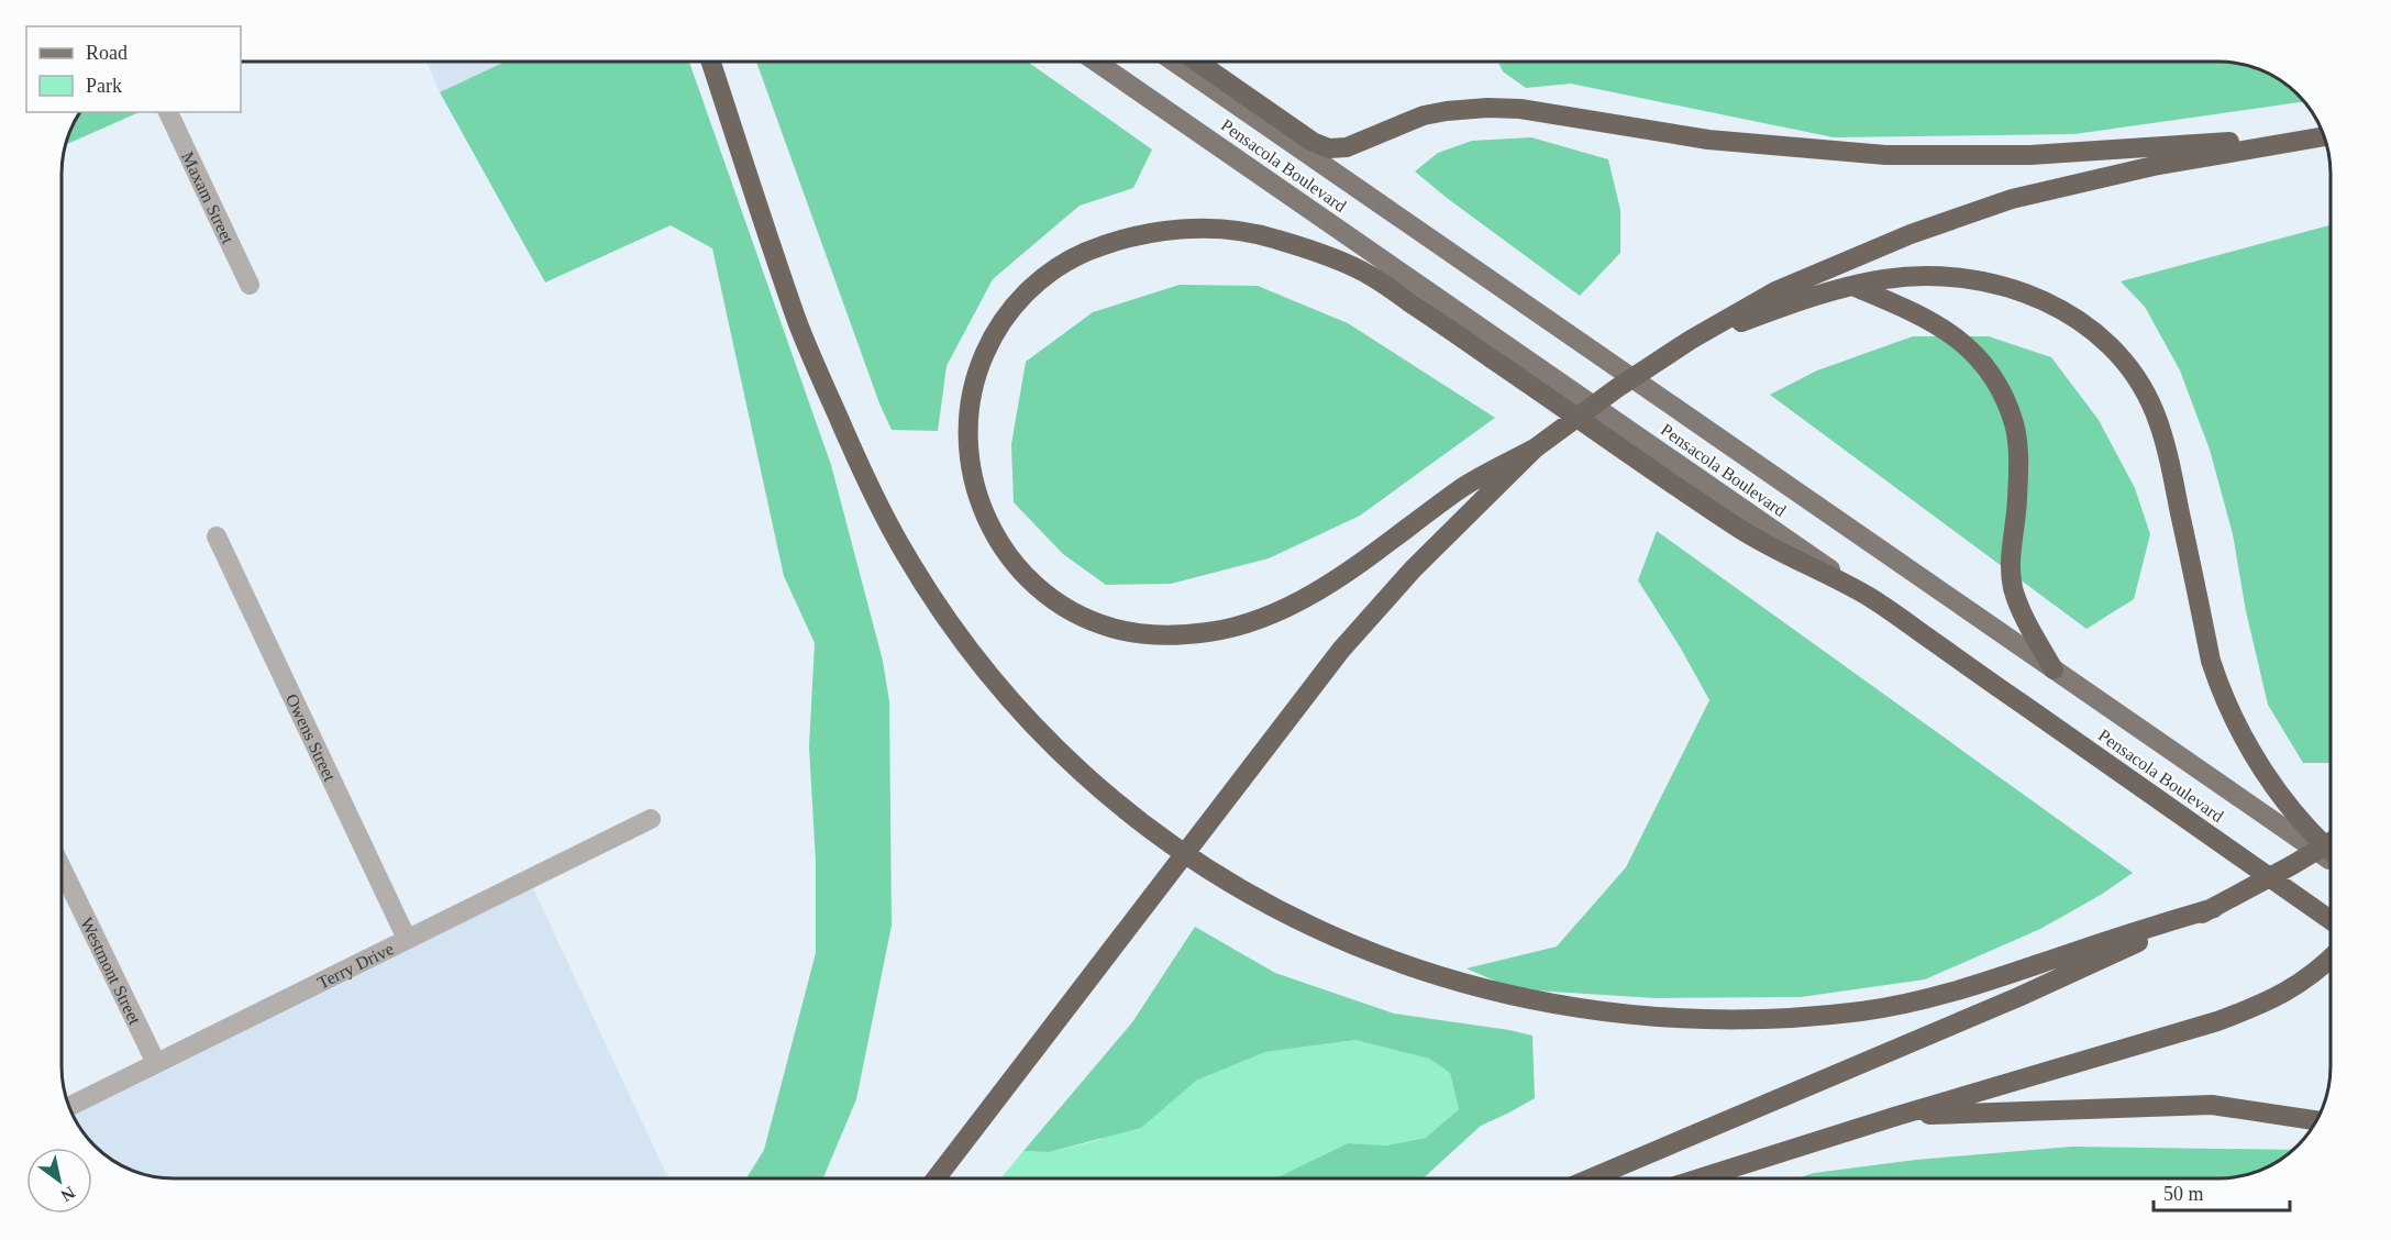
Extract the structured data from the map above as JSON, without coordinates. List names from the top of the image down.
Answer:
{
  "streets": {
    "highway": ["Pensacola Boulevard"],
    "street": [
      "Maxam Street",
      "Owens Street",
      "Terry Drive",
      "Westmont Street"
    ]
  },
  "crossings": [
    ["Owens Street", "Terry Drive"],
    ["Terry Drive", "Westmont Street"]
  ],
  "legend": ["Road", "Park"],
  "scale_bar": "50 m",
  "north": "bottom right"
}
